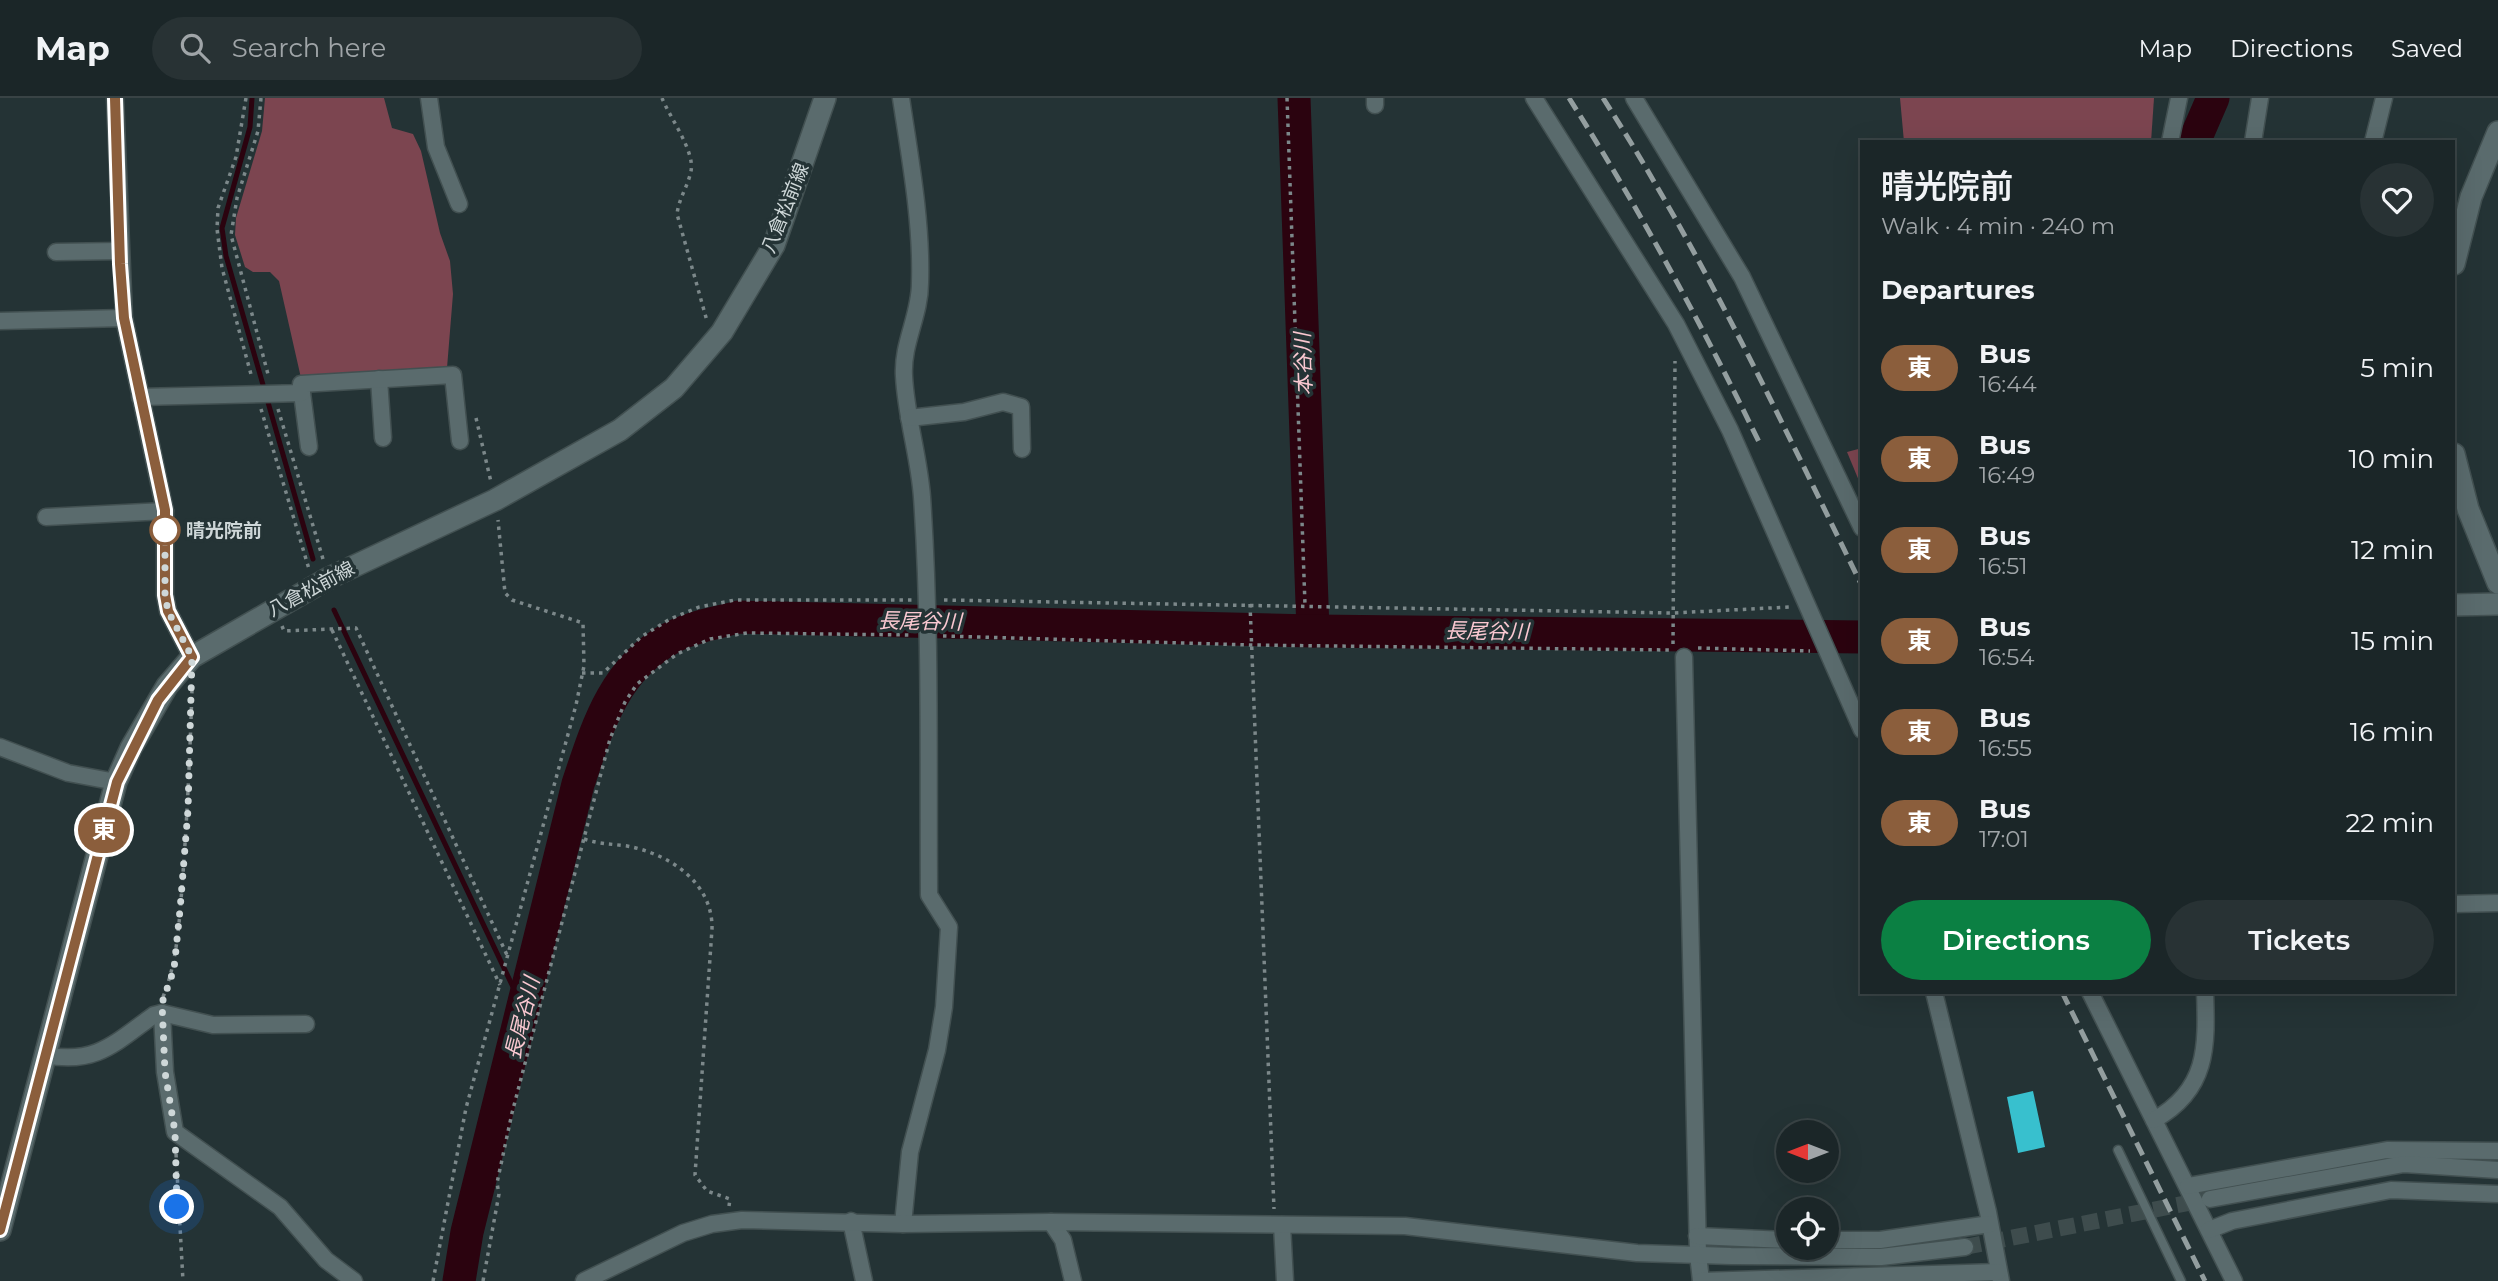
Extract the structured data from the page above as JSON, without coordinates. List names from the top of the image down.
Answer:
{
  "streets": {
    "main road": ["八倉松前線"]
  },
  "water": ["本谷川", "長尾谷川"],
  "places": ["晴光院前"],
  "lines": ["bus line 東"],
  "north": "left",
  "page": {
    "header": "Map",
    "search": "Search here",
    "nav": ["Map", "Directions", "Saved"],
    "on_map": "東",
    "heading": [
      ["晴光院前", "Walk · 4 min · 240 m"],
      "Departures"
    ],
    "list": [
      {
        "mark": "東",
        "name": "Bus",
        "note": "16:44",
        "value": "5 min"
      },
      {
        "mark": "東",
        "name": "Bus",
        "note": "16:49",
        "value": "10 min"
      },
      {
        "mark": "東",
        "name": "Bus",
        "note": "16:51",
        "value": "12 min"
      },
      {
        "mark": "東",
        "name": "Bus",
        "note": "16:54",
        "value": "15 min"
      },
      {
        "mark": "東",
        "name": "Bus",
        "note": "16:55",
        "value": "16 min"
      },
      {
        "mark": "東",
        "name": "Bus",
        "note": "17:01",
        "value": "22 min"
      }
    ],
    "buttons": ["Directions", "Tickets"]
  }
}
